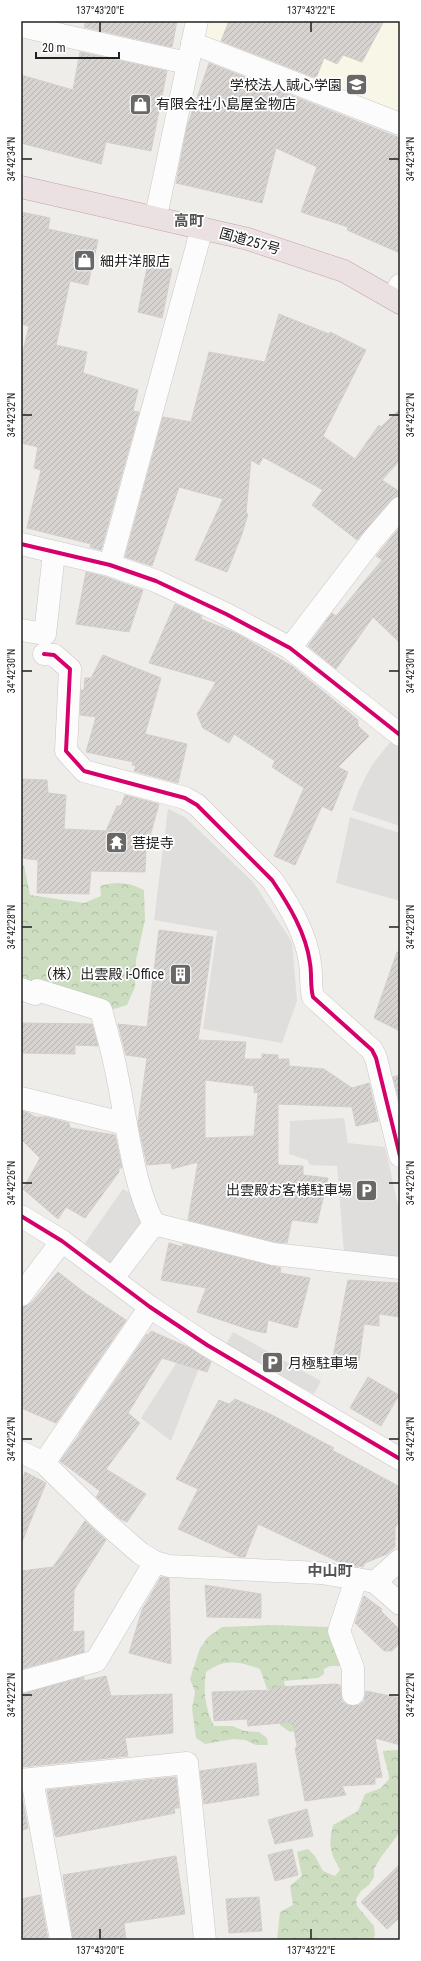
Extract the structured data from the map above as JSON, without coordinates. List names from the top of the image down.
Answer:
{
  "streets": {
    "highway": ["国道257号"]
  },
  "districts": ["高町", "中山町"],
  "places": {
    "school or university": ["学校法人誠心学園"],
    "shop": ["有限会社小島屋金物店", "細井洋服店"],
    "temple": ["菩提寺"],
    "building": ["（株）出雲殿 i-Office"],
    "parking": ["出雲殿お客様駐車場", "月極駐車場"]
  },
  "scale_bar": "20 m",
  "coordinates": [
    "137°43'20\"E",
    "137°43'22\"E",
    "34°42'34\"N",
    "34°42'32\"N",
    "34°42'30\"N",
    "34°42'28\"N",
    "34°42'26\"N",
    "34°42'24\"N",
    "34°42'22\"N"
  ]
}
